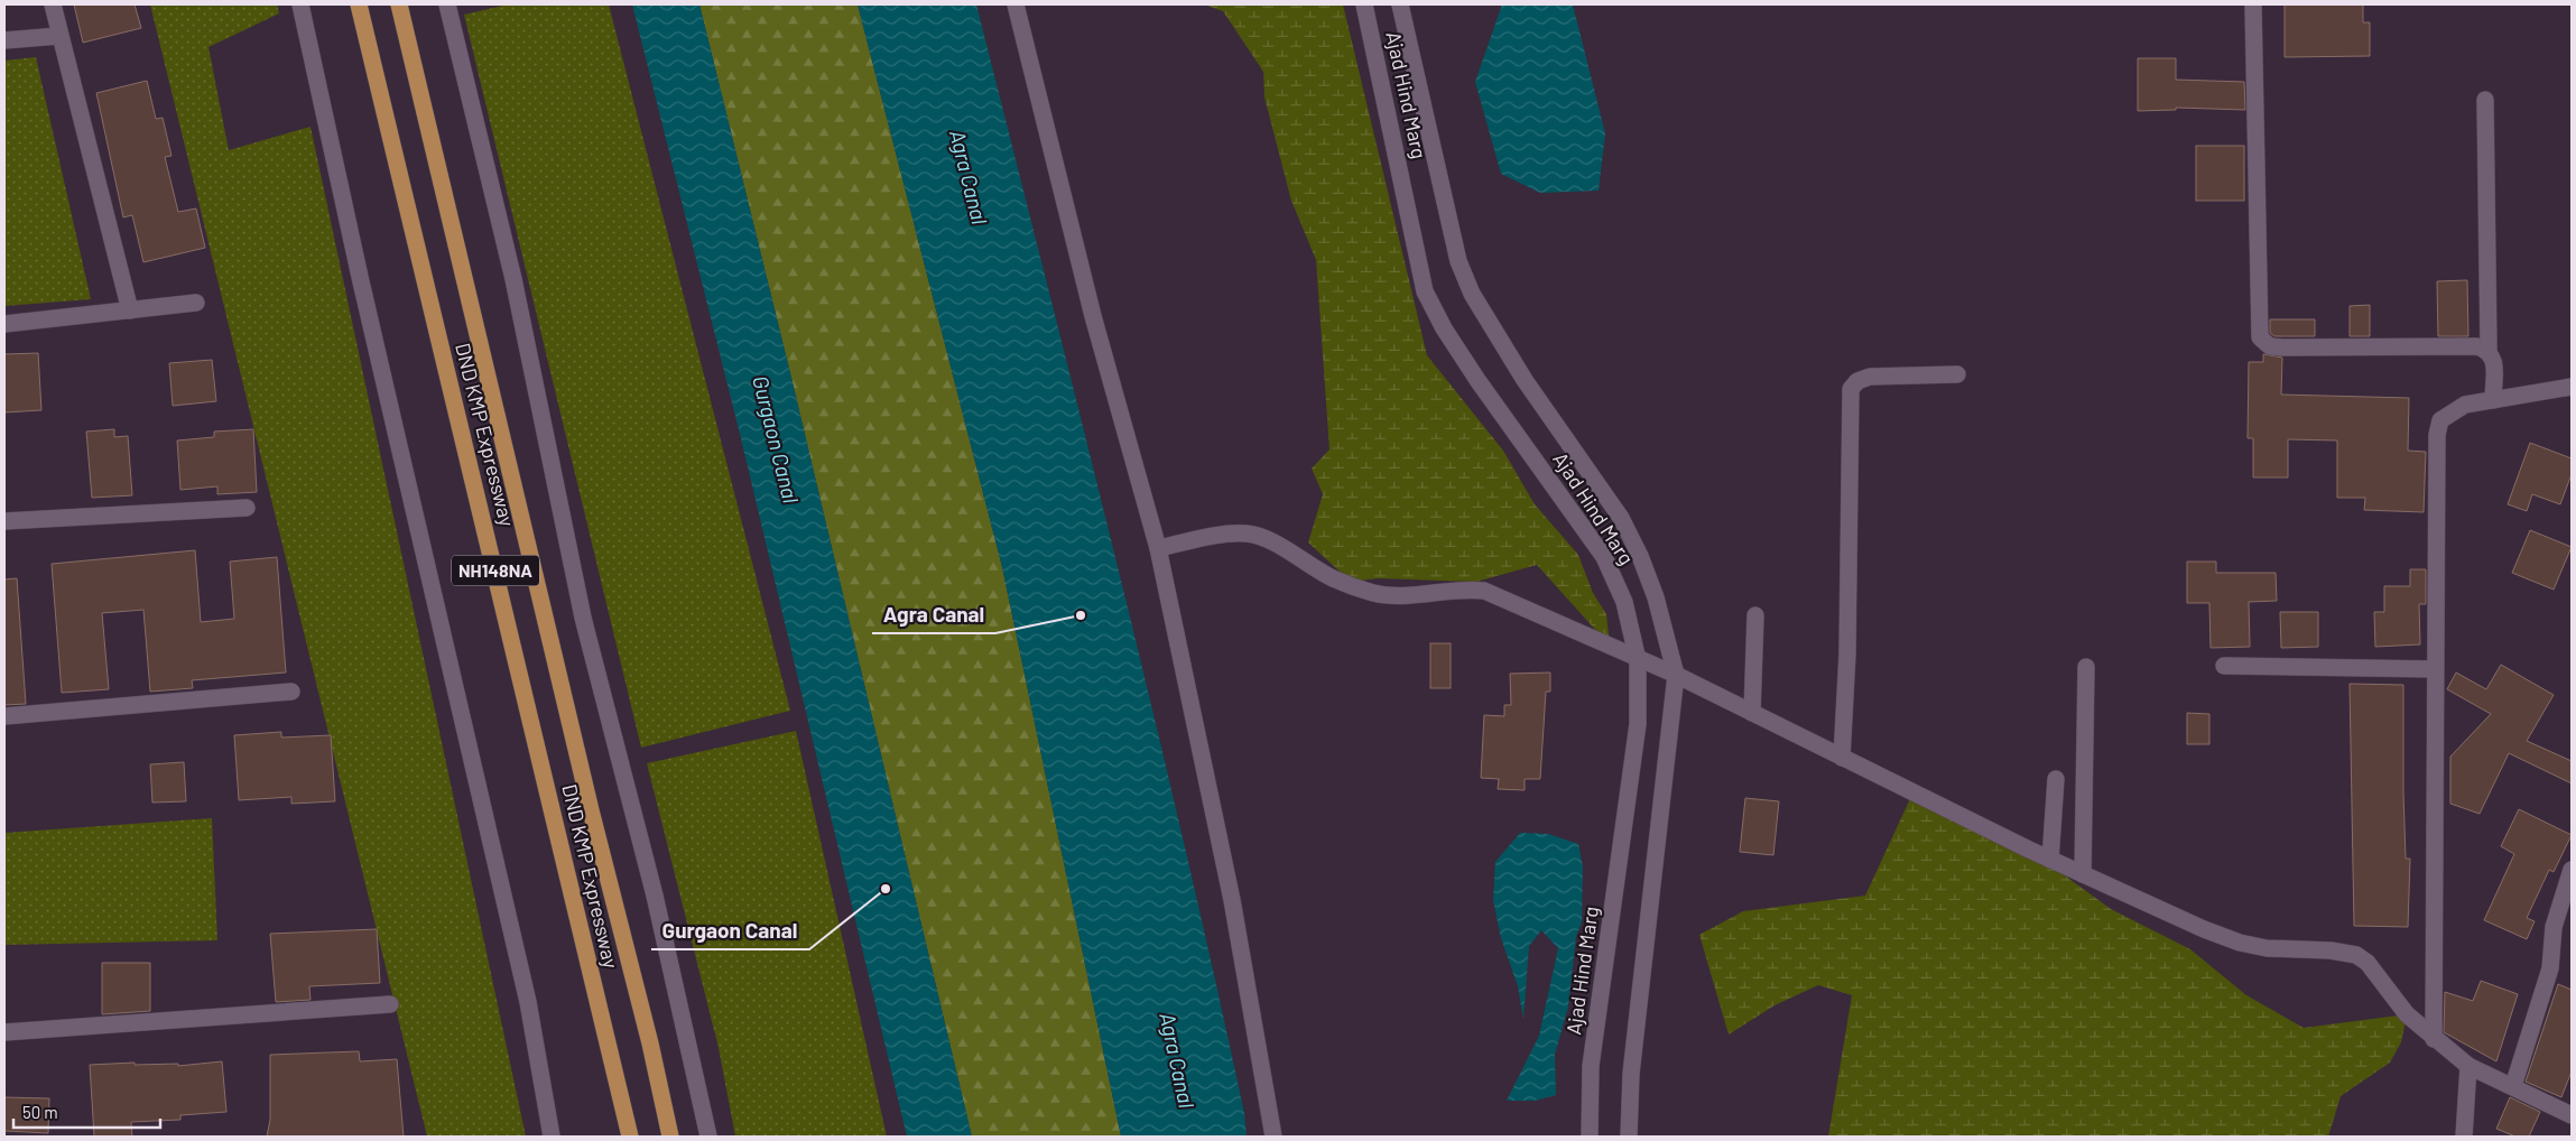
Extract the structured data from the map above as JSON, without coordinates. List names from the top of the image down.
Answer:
{
  "streets": {
    "highway": ["DND KMP Expressway", "NH148NA"],
    "street": ["Ajad Hind Marg"]
  },
  "water": ["Agra Canal", "Gurgaon Canal"],
  "places": ["Agra Canal", "Gurgaon Canal"],
  "scale_bar": "50 m"
}
